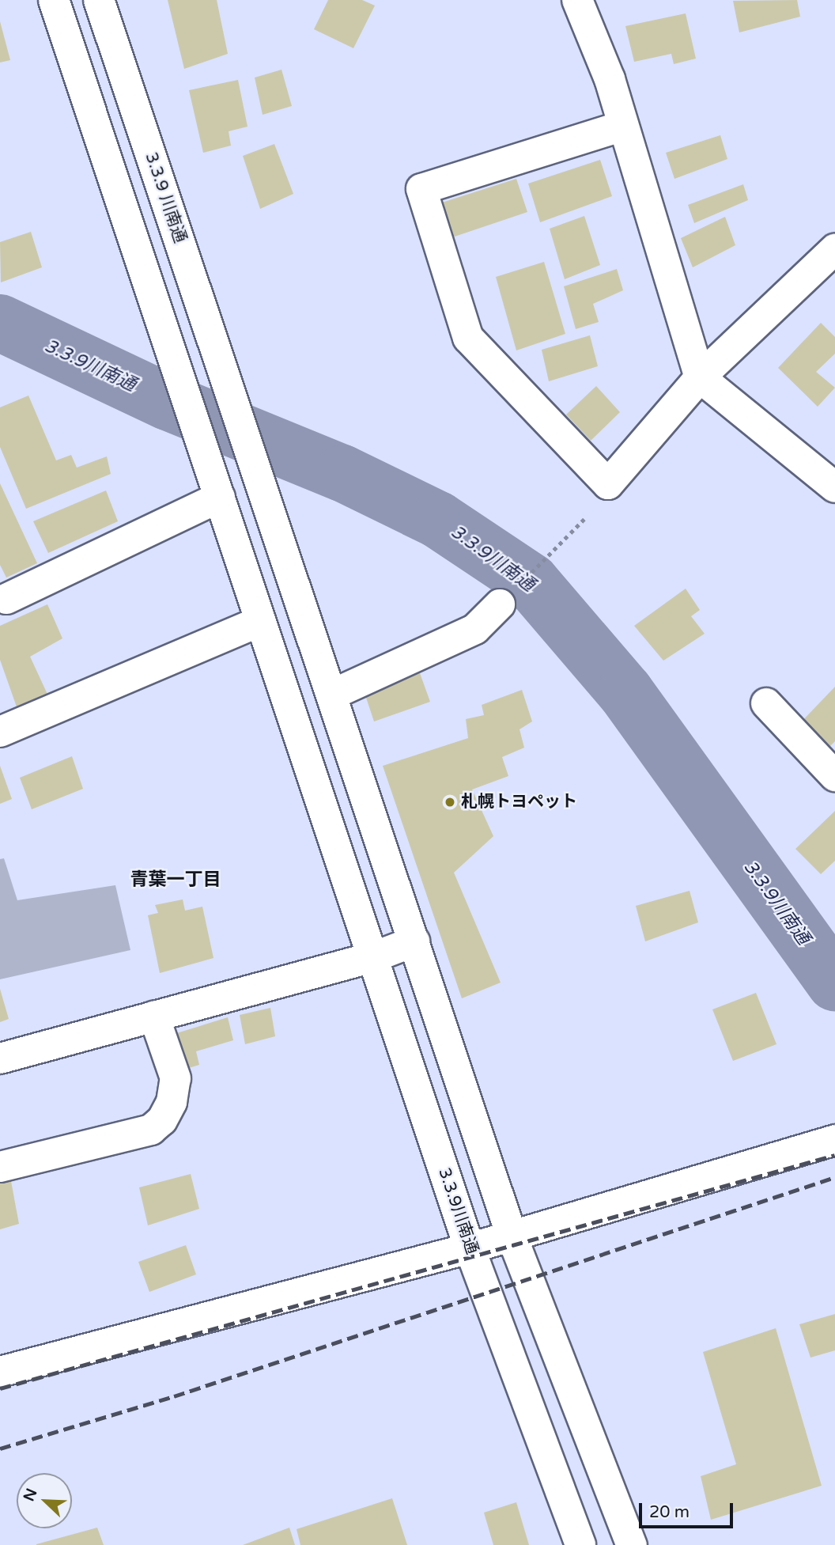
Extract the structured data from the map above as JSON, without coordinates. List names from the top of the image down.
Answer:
{
  "streets": {
    "street": ["3.3.9 川南通", "3.3.9川南通"]
  },
  "districts": ["青葉一丁目"],
  "water": ["3.3.9川南通"],
  "places": ["札幌トヨペット"],
  "scale_bar": "20 m",
  "north": "top left"
}
